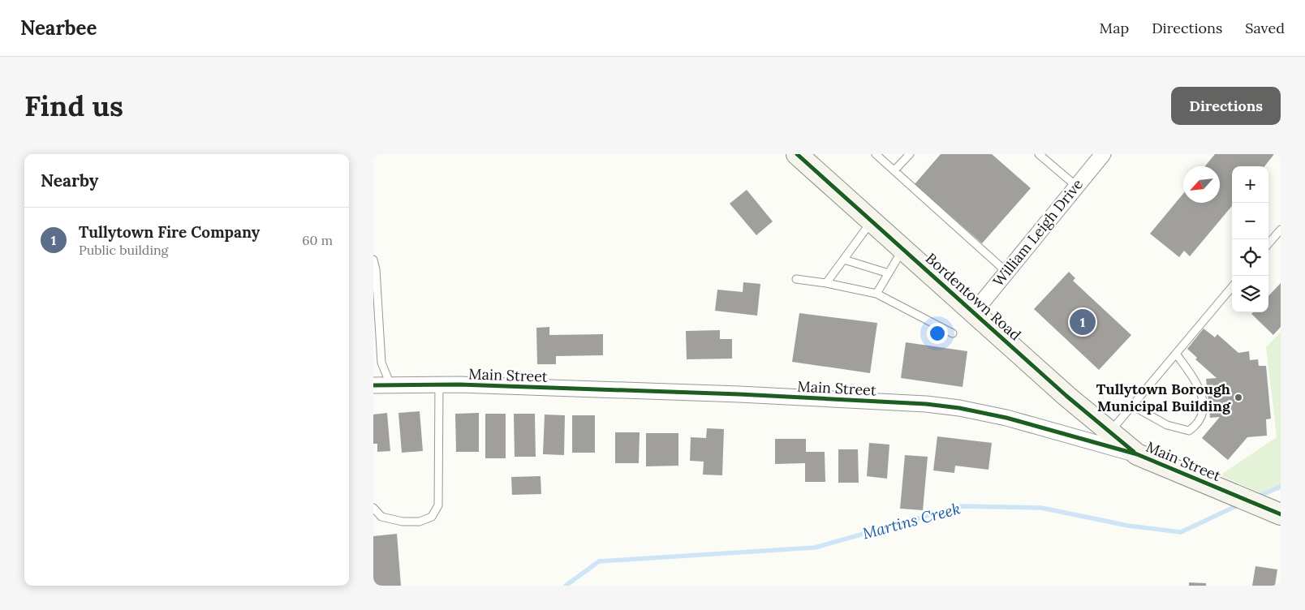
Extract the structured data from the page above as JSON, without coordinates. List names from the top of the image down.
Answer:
{
  "streets": {
    "street": ["William Leigh Drive", "Bordentown Road", "Main Street"]
  },
  "crossings": [
    ["William Leigh Drive", "Bordentown Road"],
    ["Bordentown Road", "Main Street"]
  ],
  "water": ["Martins Creek"],
  "places": ["Tullytown Borough Municipal Building"],
  "north": "bottom left",
  "page": {
    "header": "Nearbee",
    "nav": ["Map", "Directions", "Saved"],
    "buttons": "Directions",
    "title": "Find us",
    "heading": "Nearby",
    "map_buttons": ["+", "−"],
    "list": [
      {
        "mark": "1",
        "name": "Tullytown Fire Company",
        "note": "Public building",
        "value": "60 m"
      }
    ],
    "pins": "1"
  }
}
